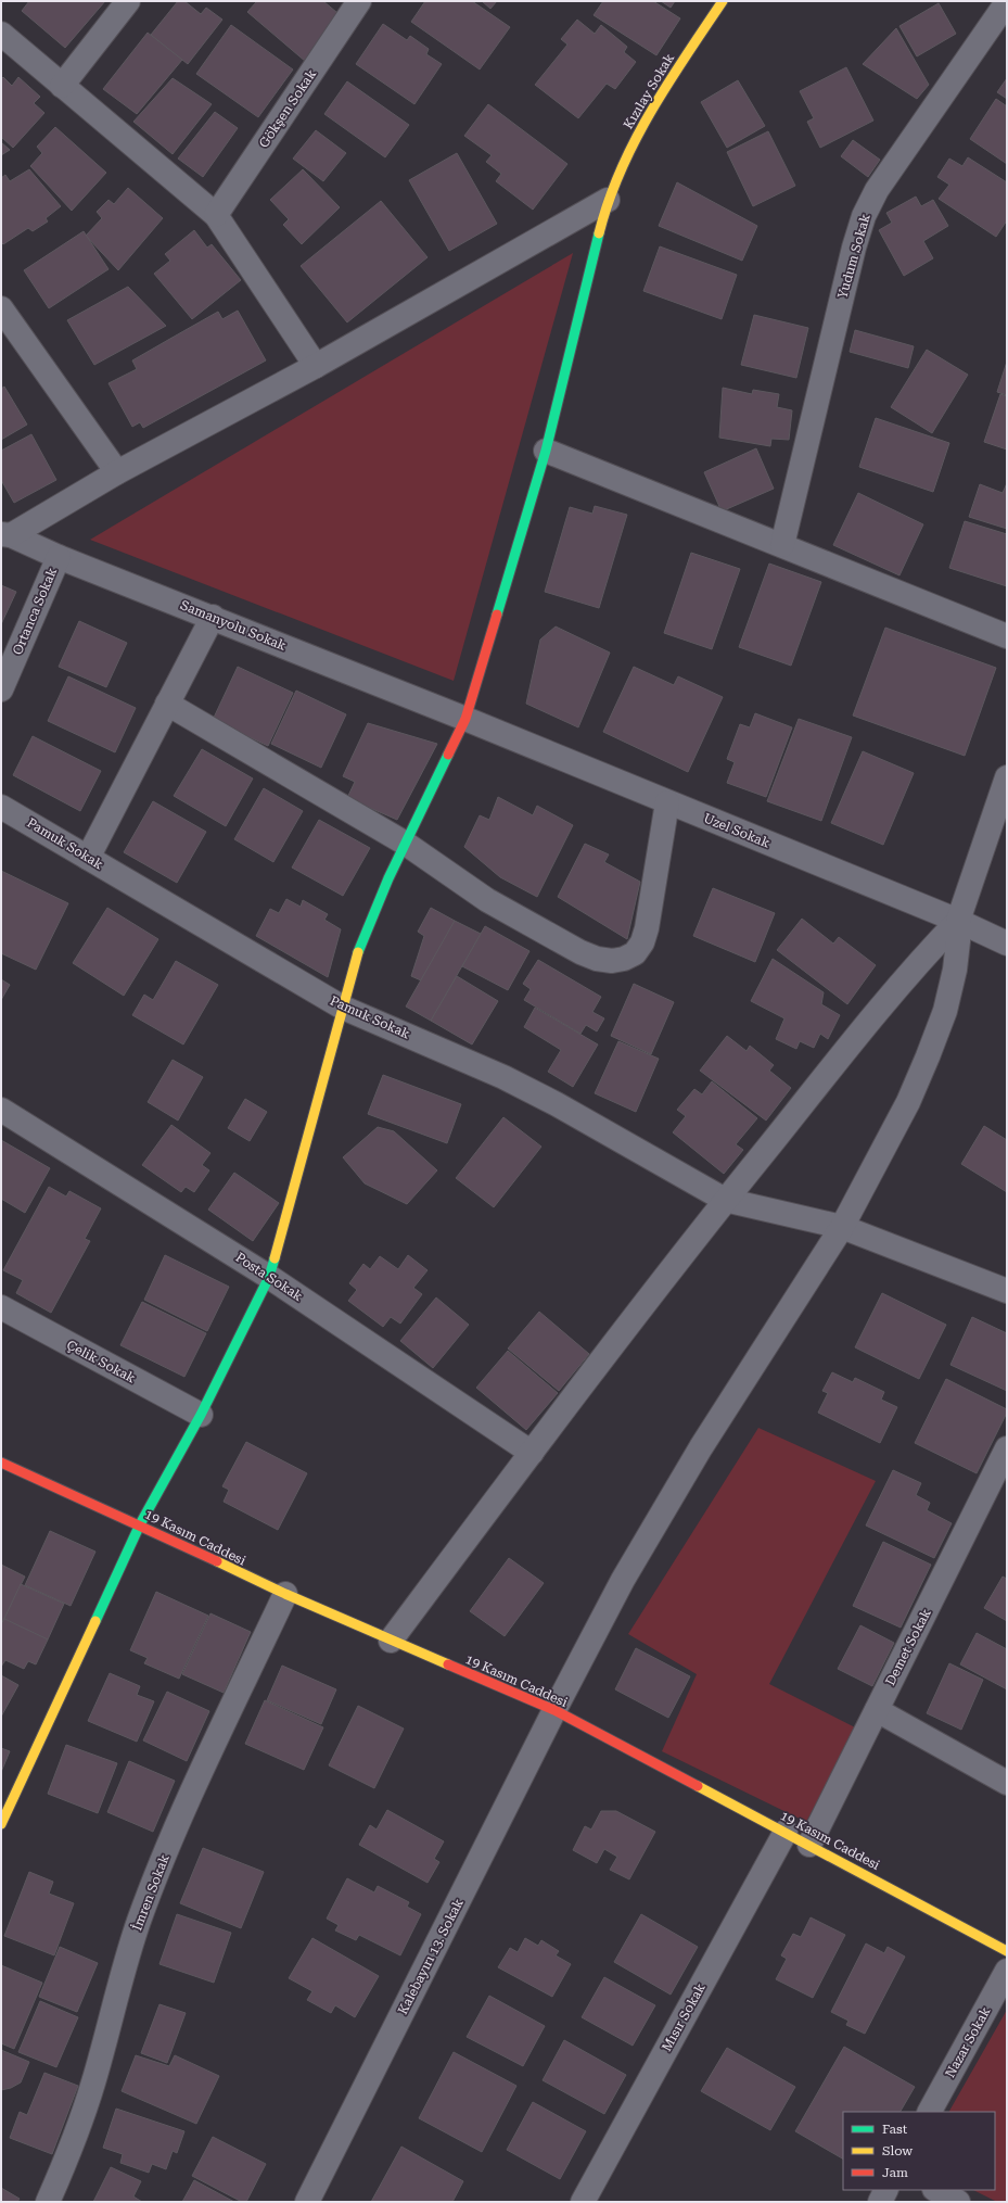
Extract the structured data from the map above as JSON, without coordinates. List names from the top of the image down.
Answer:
{
  "streets": {
    "street": [
      "Kızılay Sokak",
      "Gökşen Sokak",
      "Yudum Sokak",
      "Ortanca Sokak",
      "Samanyolu Sokak",
      "Uzel Sokak",
      "Pamuk Sokak",
      "Posta Sokak",
      "Çelik Sokak",
      "19 Kasım Caddesi",
      "Demet Sokak",
      "İmren Sokak",
      "Kalebayırı 13. Sokak",
      "Mısır Sokak",
      "Nazar Sokak"
    ]
  },
  "crossings": [
    ["Kızılay Sokak", "Samanyolu Sokak"],
    ["Kızılay Sokak", "Uzel Sokak"],
    ["Kızılay Sokak", "Pamuk Sokak"],
    ["Kızılay Sokak", "Posta Sokak"],
    ["Kızılay Sokak", "Çelik Sokak"],
    ["Kızılay Sokak", "19 Kasım Caddesi"],
    ["Ortanca Sokak", "Samanyolu Sokak"],
    ["Samanyolu Sokak", "Uzel Sokak"],
    ["Uzel Sokak", "Kalebayırı 13. Sokak"],
    ["Pamuk Sokak", "Kalebayırı 13. Sokak"],
    ["19 Kasım Caddesi", "Demet Sokak"],
    ["19 Kasım Caddesi", "İmren Sokak"],
    ["19 Kasım Caddesi", "Kalebayırı 13. Sokak"],
    ["19 Kasım Caddesi", "Mısır Sokak"]
  ],
  "legend": ["Fast", "Slow", "Jam"]
}
